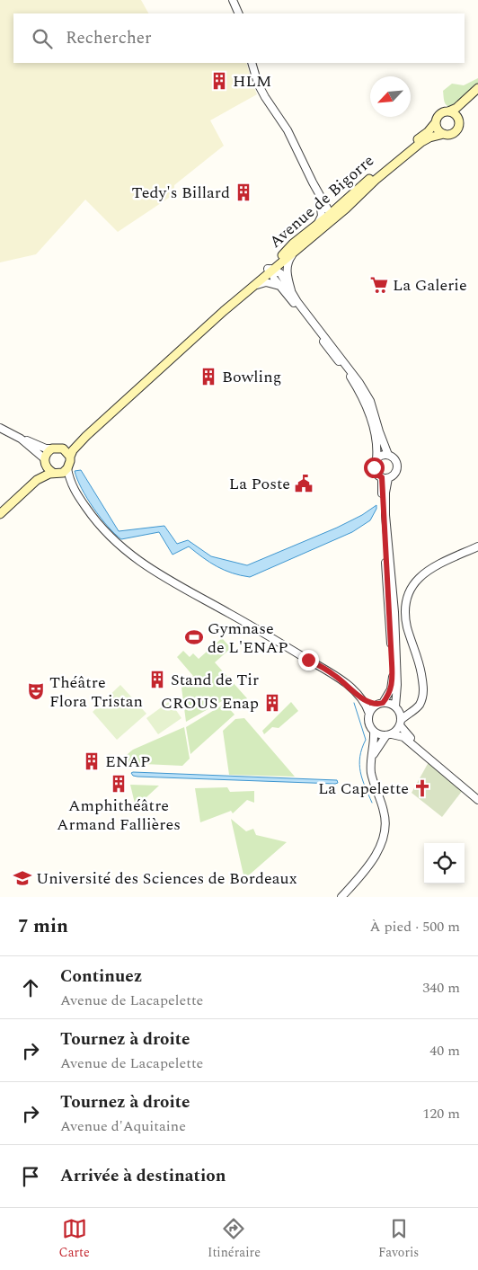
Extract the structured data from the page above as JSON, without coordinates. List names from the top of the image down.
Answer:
{
  "streets": {
    "main road": ["Avenue de Bigorre"]
  },
  "places": {
    "building": [
      "HLM",
      "Tedy's Billard",
      "Bowling",
      "Stand de Tir",
      "CROUS Enap",
      "ENAP",
      "Amphithéâtre Armand Fallières"
    ],
    "supermarket": ["La Galerie"],
    "public building": ["La Poste"],
    "sports": ["Gymnase de L'ENAP"],
    "theatre": ["Théâtre Flora Tristan"],
    "church": ["La Capelette"],
    "school or university": ["Université des Sciences de Bordeaux"]
  },
  "north": "bottom left",
  "page": {
    "search": "Rechercher",
    "heading": ["7 min", "À pied · 500 m"],
    "list": [
      ["Continuez", "Avenue de Lacapelette", "340 m"],
      ["Tournez à droite", "Avenue de Lacapelette", "40 m"],
      ["Tournez à droite", "Avenue d'Aquitaine", "120 m"],
      "Arrivée à destination"
    ],
    "nav": ["Carte", "Itinéraire", "Favoris"]
  }
}
